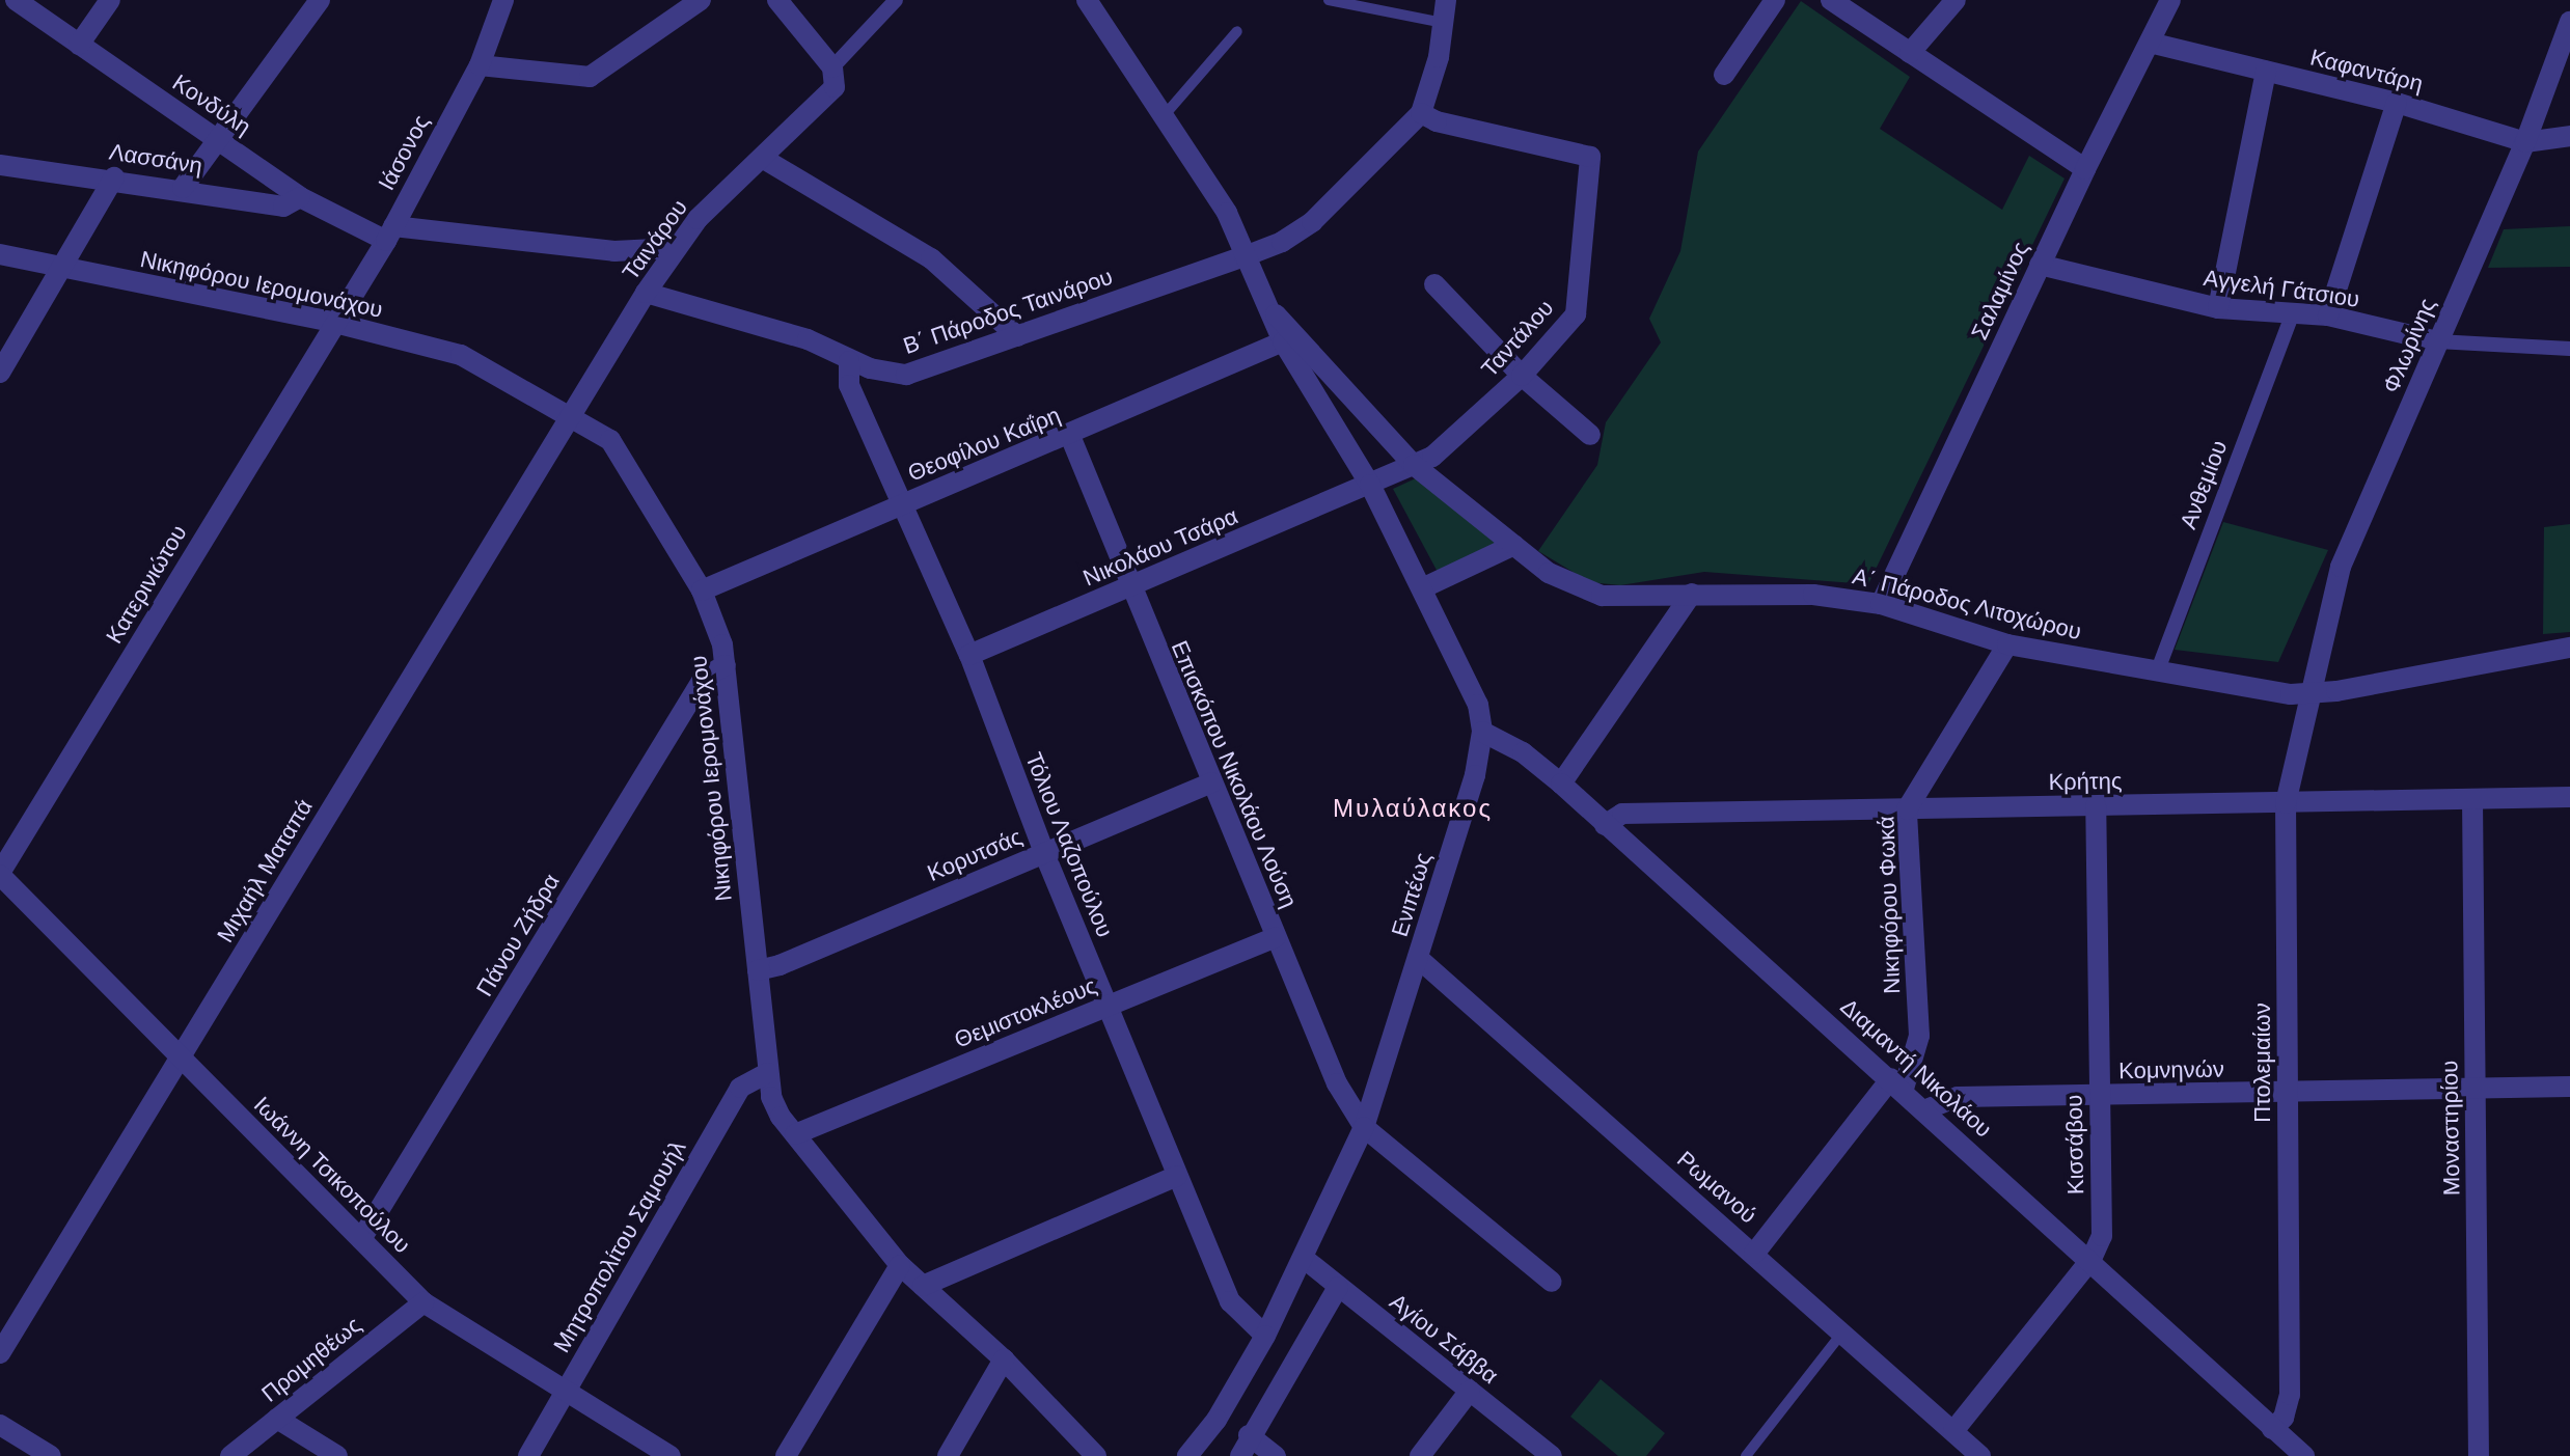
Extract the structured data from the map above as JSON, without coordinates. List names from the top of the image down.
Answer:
{
  "streets": {
    "street": [
      "Καφαντάρη",
      "Κονδύλη",
      "Ιάσονος",
      "Λασσάνη",
      "Ταινάρου",
      "Νικηφόρου Ιερομονάχου",
      "Αγγελή Γάτσιου",
      "Σαλαμίνος",
      "Β΄ Πάροδος Ταινάρου",
      "Ταντάλου",
      "Φλωρίνης",
      "Θεοφίλου Καΐρη",
      "Ανθεμίου",
      "Νικολάου Τσάρα",
      "Κατερινιώτου",
      "Α΄ Πάροδος Λιτοχώρου",
      "Επισκόπου Νικολάου Λούση",
      "Κρήτης",
      "Τόλιου Λαζοπούλου",
      "Κορυτσάς",
      "Μιχαήλ Ματαπά",
      "Ενιπέως",
      "Νικηφόρου Φωκά",
      "Πάνου Ζήδρα",
      "Θεμιστοκλέους",
      "Πτολεμαίων",
      "Διαμαντή Νικολάου",
      "Κομνηνών",
      "Μοναστηρίου",
      "Κισσάβου",
      "Ιωάννη Τσικοπούλου",
      "Ρωμανού",
      "Μητροπολίτου Σαμουήλ",
      "Αγίου Σάββα",
      "Προμηθέως"
    ]
  },
  "crossings": [
    ["Καφαντάρη", "Σαλαμίνος"],
    ["Καφαντάρη", "Φλωρίνης"],
    ["Κονδύλη", "Ιάσονος"],
    ["Κονδύλη", "Λασσάνη"],
    ["Ιάσονος", "Νικηφόρου Ιερομονάχου"],
    ["Ιάσονος", "Κατερινιώτου"],
    ["Ταινάρου", "Νικηφόρου Ιερομονάχου"],
    ["Ταινάρου", "Β΄ Πάροδος Ταινάρου"],
    ["Ταινάρου", "Μιχαήλ Ματαπά"],
    ["Νικηφόρου Ιερομονάχου", "Θεοφίλου Καΐρη"],
    ["Νικηφόρου Ιερομονάχου", "Κατερινιώτου"],
    ["Νικηφόρου Ιερομονάχου", "Κορυτσάς"],
    ["Νικηφόρου Ιερομονάχου", "Μιχαήλ Ματαπά"],
    ["Νικηφόρου Ιερομονάχου", "Πάνου Ζήδρα"],
    ["Νικηφόρου Ιερομονάχου", "Θεμιστοκλέους"],
    ["Νικηφόρου Ιερομονάχου", "Μητροπολίτου Σαμουήλ"],
    ["Αγγελή Γάτσιου", "Σαλαμίνος"],
    ["Αγγελή Γάτσιου", "Φλωρίνης"],
    ["Αγγελή Γάτσιου", "Ανθεμίου"],
    ["Σαλαμίνος", "Α΄ Πάροδος Λιτοχώρου"],
    ["Β΄ Πάροδος Ταινάρου", "Ταντάλου"],
    ["Β΄ Πάροδος Ταινάρου", "Τόλιου Λαζοπούλου"],
    ["Β΄ Πάροδος Ταινάρου", "Ενιπέως"],
    ["Ταντάλου", "Νικολάου Τσάρα"],
    ["Ταντάλου", "Α΄ Πάροδος Λιτοχώρου"],
    ["Ταντάλου", "Ενιπέως"],
    ["Φλωρίνης", "Α΄ Πάροδος Λιτοχώρου"],
    ["Φλωρίνης", "Πτολεμαίων"],
    ["Θεοφίλου Καΐρη", "Επισκόπου Νικολάου Λούση"],
    ["Θεοφίλου Καΐρη", "Τόλιου Λαζοπούλου"],
    ["Θεοφίλου Καΐρη", "Ενιπέως"],
    ["Ανθεμίου", "Α΄ Πάροδος Λιτοχώρου"],
    ["Νικολάου Τσάρα", "Επισκόπου Νικολάου Λούση"],
    ["Νικολάου Τσάρα", "Τόλιου Λαζοπούλου"],
    ["Νικολάου Τσάρα", "Ενιπέως"],
    ["Κατερινιώτου", "Ιωάννη Τσικοπούλου"],
    ["Α΄ Πάροδος Λιτοχώρου", "Ενιπέως"],
    ["Α΄ Πάροδος Λιτοχώρου", "Νικηφόρου Φωκά"],
    ["Α΄ Πάροδος Λιτοχώρου", "Πτολεμαίων"],
    ["Επισκόπου Νικολάου Λούση", "Κορυτσάς"],
    ["Επισκόπου Νικολάου Λούση", "Ενιπέως"],
    ["Επισκόπου Νικολάου Λούση", "Θεμιστοκλέους"],
    ["Κρήτης", "Νικηφόρου Φωκά"],
    ["Κρήτης", "Πτολεμαίων"],
    ["Κρήτης", "Διαμαντή Νικολάου"],
    ["Κρήτης", "Μοναστηρίου"],
    ["Κρήτης", "Κισσάβου"],
    ["Τόλιου Λαζοπούλου", "Κορυτσάς"],
    ["Τόλιου Λαζοπούλου", "Ενιπέως"],
    ["Τόλιου Λαζοπούλου", "Θεμιστοκλέους"],
    ["Μιχαήλ Ματαπά", "Ιωάννη Τσικοπούλου"],
    ["Ενιπέως", "Διαμαντή Νικολάου"],
    ["Ενιπέως", "Ρωμανού"],
    ["Ενιπέως", "Αγίου Σάββα"],
    ["Νικηφόρου Φωκά", "Διαμαντή Νικολάου"],
    ["Νικηφόρου Φωκά", "Ρωμανού"],
    ["Πάνου Ζήδρα", "Ιωάννη Τσικοπούλου"],
    ["Πτολεμαίων", "Διαμαντή Νικολάου"],
    ["Πτολεμαίων", "Κομνηνών"],
    ["Διαμαντή Νικολάου", "Κομνηνών"],
    ["Διαμαντή Νικολάου", "Κισσάβου"],
    ["Κομνηνών", "Μοναστηρίου"],
    ["Κομνηνών", "Κισσάβου"],
    ["Κισσάβου", "Ρωμανού"],
    ["Ιωάννη Τσικοπούλου", "Μητροπολίτου Σαμουήλ"],
    ["Ιωάννη Τσικοπούλου", "Προμηθέως"]
  ],
  "districts": ["Μυλαύλακος"]
}
